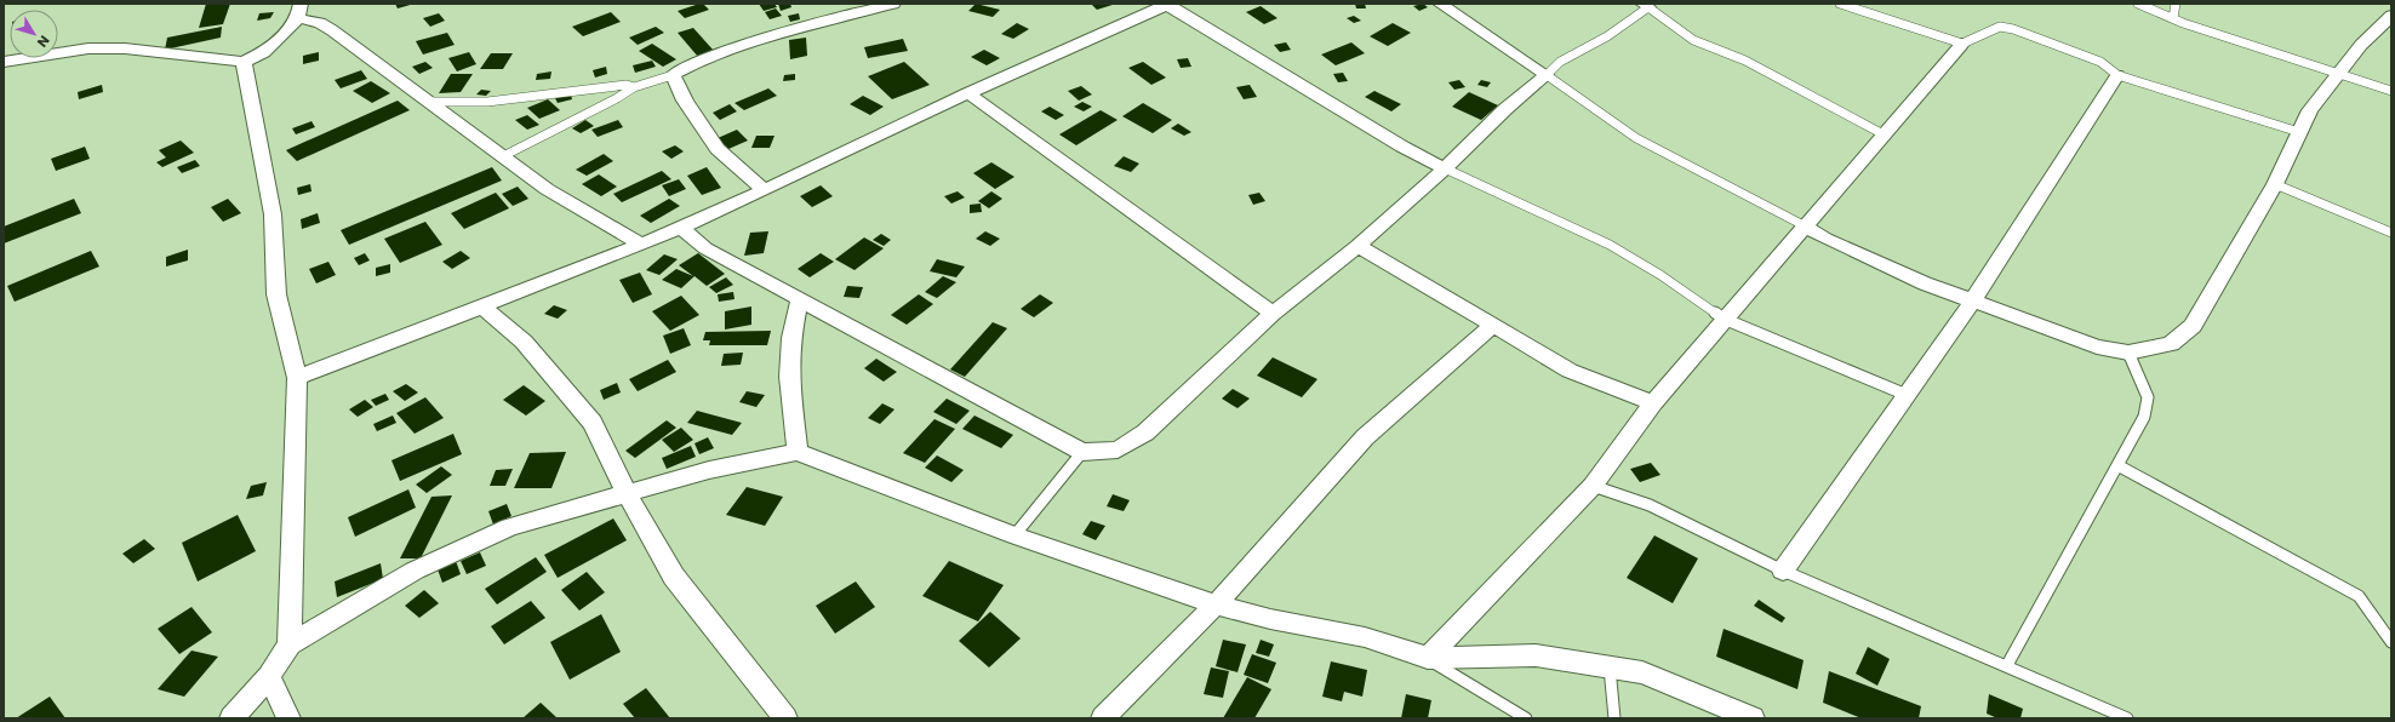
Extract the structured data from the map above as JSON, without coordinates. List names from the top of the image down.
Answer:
{
  "north": "bottom right"
}
